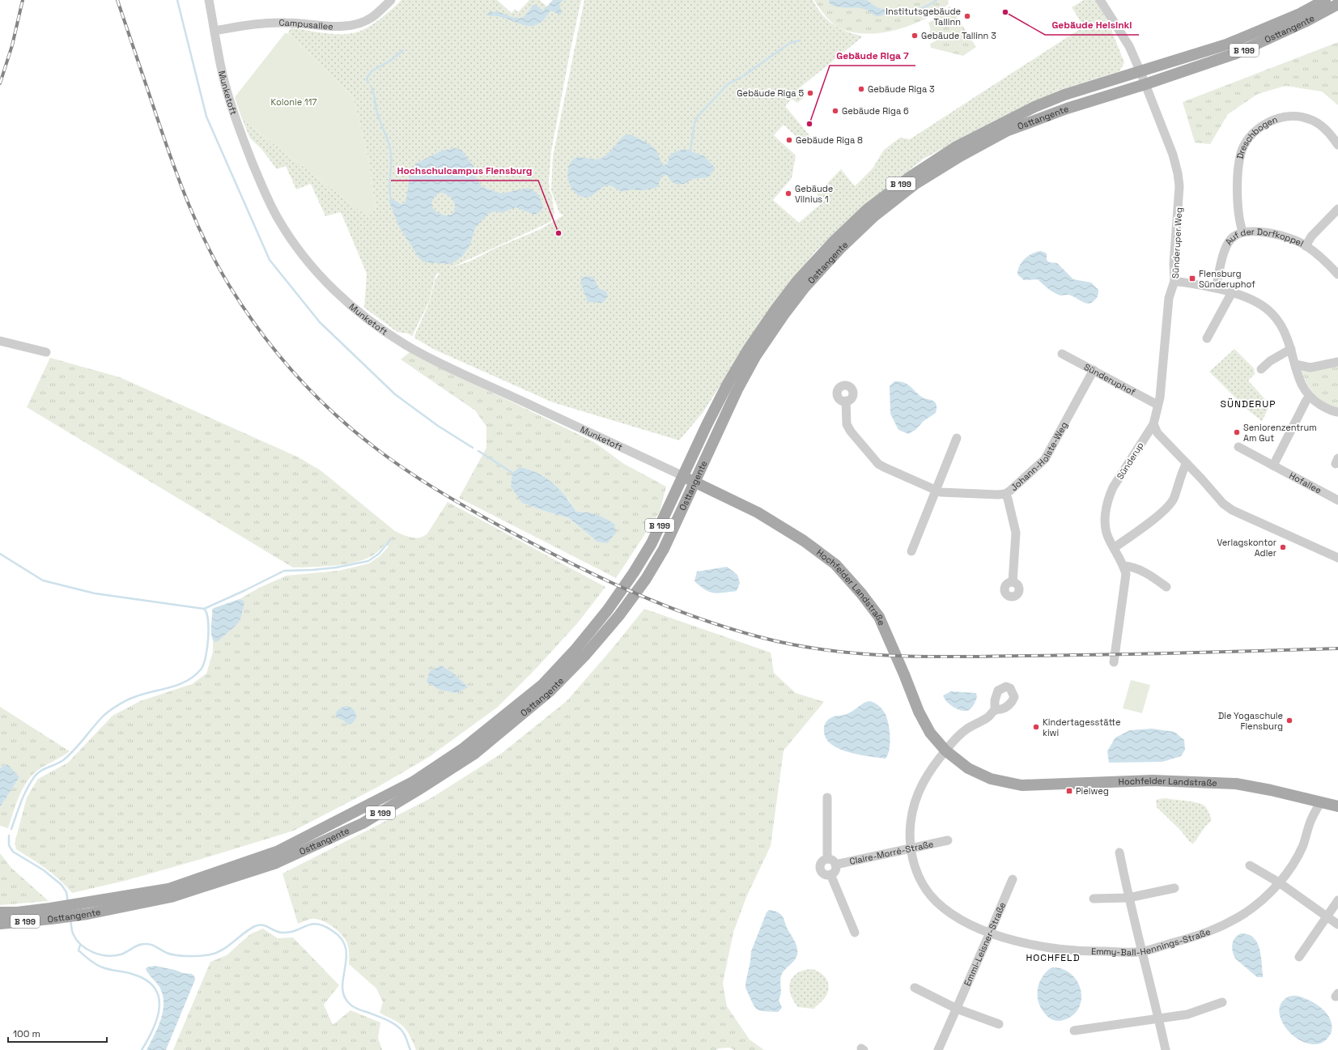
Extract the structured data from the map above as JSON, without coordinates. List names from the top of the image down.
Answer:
{
  "streets": {
    "main road": [
      "Osttangente",
      "B 199",
      "Munketoft",
      "Hochfelder Landstraße"
    ],
    "street": [
      "Campusallee",
      "Dreschbogen",
      "Sünderuper Weg",
      "Auf der Dorfkoppel",
      "Sünderuphof",
      "Johann-Holste-Weg",
      "Sünderup",
      "Hofallee",
      "Claire-Morré-Straße",
      "Emmy-Ball-Hennings-Straße",
      "Emmi-Leisner-Straße"
    ]
  },
  "crossings": [
    ["Campusallee", "Munketoft"],
    ["Osttangente", "Munketoft"],
    ["Osttangente", "Sünderuper Weg"],
    ["Osttangente", "Hochfelder Landstraße"],
    ["Munketoft", "Hochfelder Landstraße"],
    ["Dreschbogen", "Auf der Dorfkoppel"],
    ["Sünderuper Weg", "Sünderuphof"],
    ["Sünderuper Weg", "Sünderup"],
    ["Sünderuphof", "Johann-Holste-Weg"],
    ["Hochfelder Landstraße", "Emmy-Ball-Hennings-Straße"],
    ["Claire-Morré-Straße", "Emmy-Ball-Hennings-Straße"],
    ["Emmy-Ball-Hennings-Straße", "Emmi-Leisner-Straße"]
  ],
  "districts": ["SÜNDERUP", "HOCHFELD"],
  "parks": ["Kolonie 117"],
  "places": {
    "other": [
      "Gebäude Helsinki",
      "Institutsgebäude Tallinn",
      "Gebäude Tallinn 3",
      "Gebäude Riga 3",
      "Gebäude Riga 5",
      "Gebäude Riga 6",
      "Gebäude Riga 7",
      "Gebäude Riga 8",
      "Gebäude Vilnius 1",
      "Hochschulcampus Flensburg",
      "Seniorenzentrum Am Gut",
      "Verlagskontor Adler",
      "Die Yogaschule Flensburg",
      "Kindertagesstätte kiwi"
    ],
    "transit": ["Flensburg Sünderuphof", "Pielweg"]
  },
  "scale_bar": "100 m"
}
